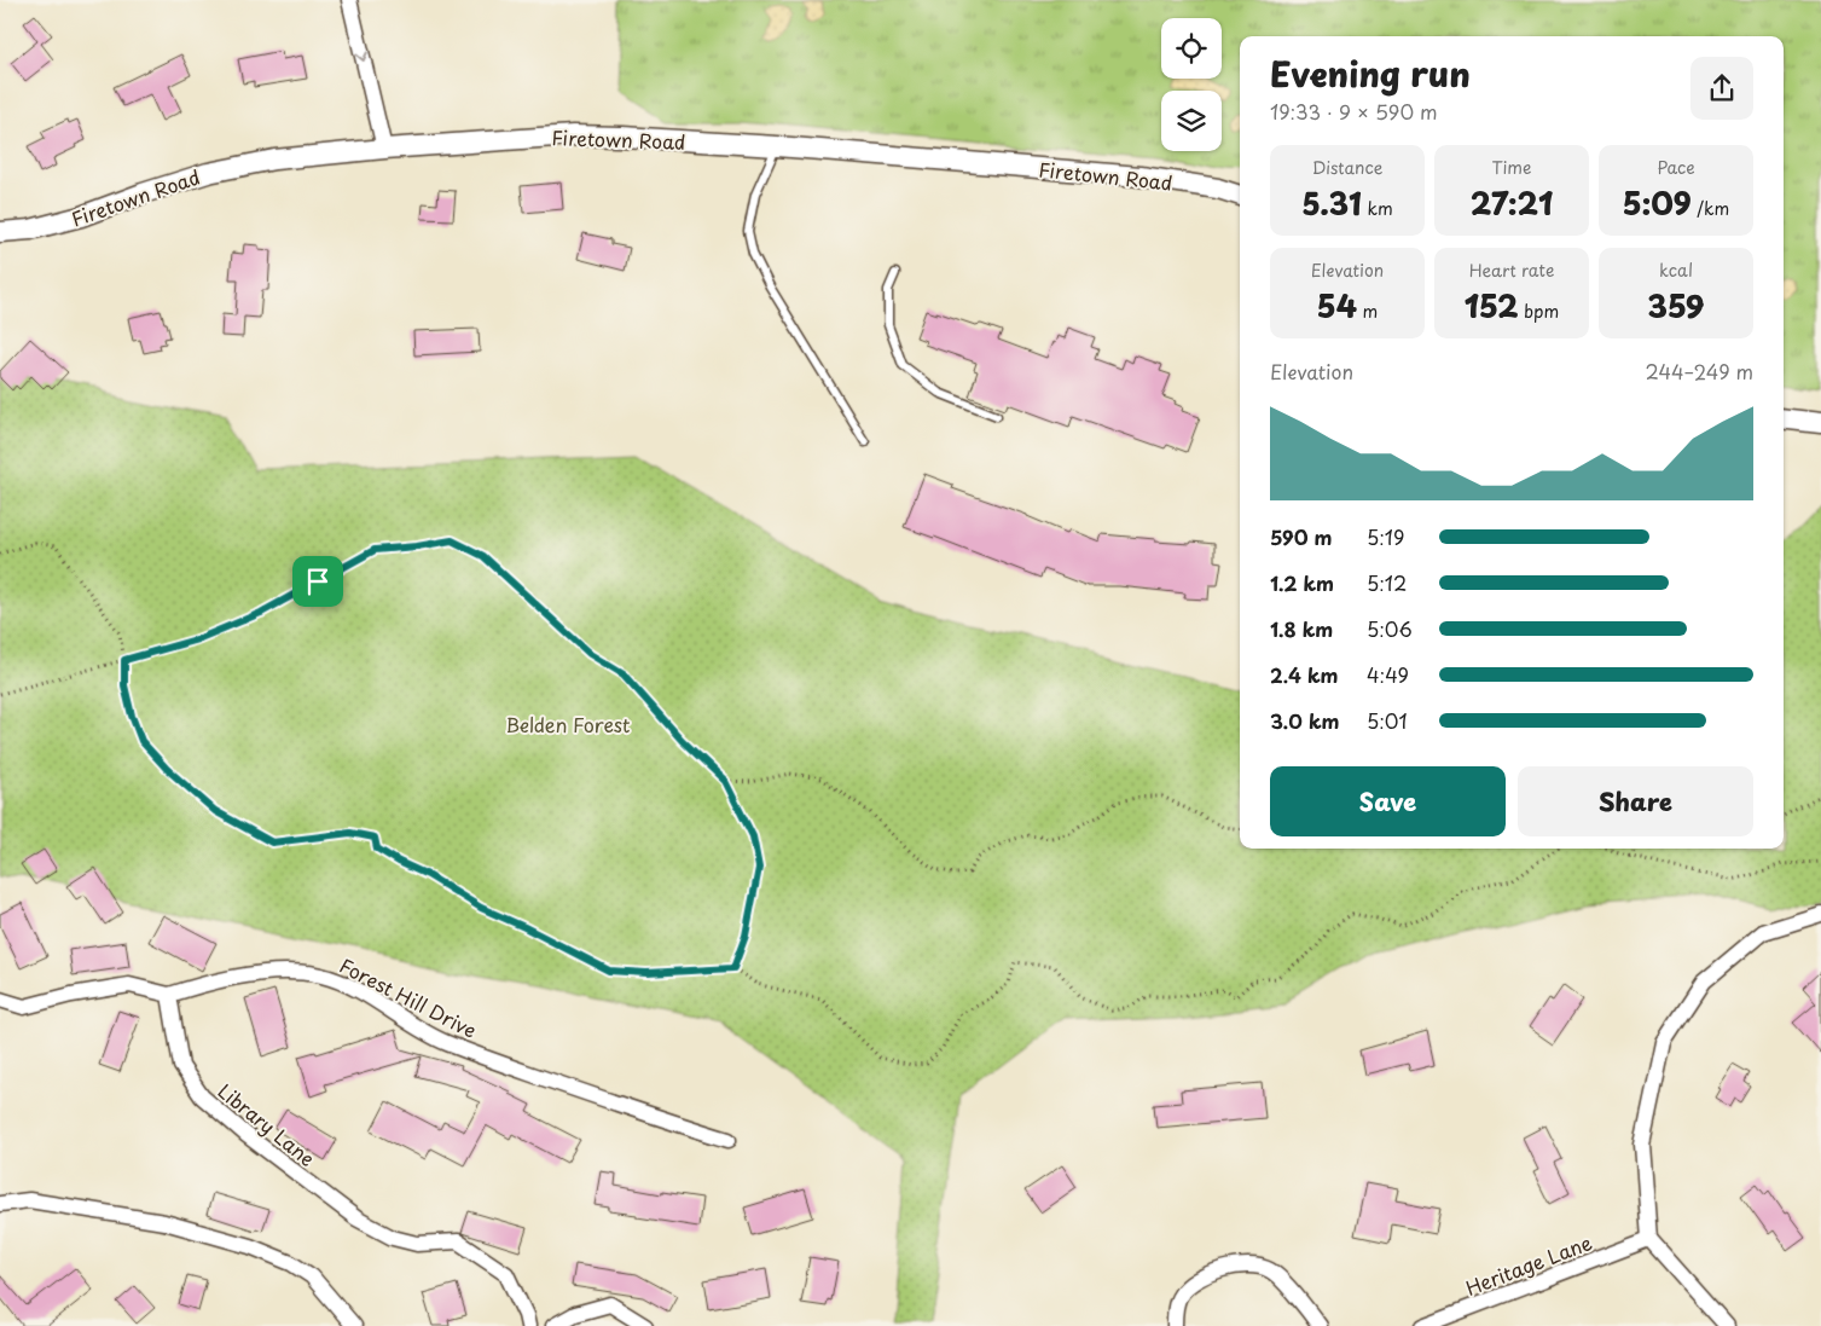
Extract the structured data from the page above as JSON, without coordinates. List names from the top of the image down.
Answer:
{
  "streets": {
    "street": [
      "Firetown Road",
      "Forest Hill Drive",
      "Library Lane",
      "Heritage Lane"
    ]
  },
  "crossings": [
    ["Forest Hill Drive", "Library Lane"]
  ],
  "parks": ["Belden Forest"],
  "page": {
    "heading": ["Evening run", "19:33 · 9 × 590 m"],
    "stats": [
      ["Distance", "5.31 km"],
      ["Time", "27:21"],
      ["Pace", "5:09 /km"],
      ["Elevation", "54 m"],
      ["Heart rate", "152 bpm"],
      ["kcal", "359"]
    ],
    "chart": ["Elevation", "244–249 m"],
    "list": [
      {
        "name": "590 m",
        "note": "5:19"
      },
      {
        "name": "1.2 km",
        "note": "5:12"
      },
      {
        "name": "1.8 km",
        "note": "5:06"
      },
      {
        "name": "2.4 km",
        "note": "4:49"
      },
      {
        "name": "3.0 km",
        "note": "5:01"
      }
    ],
    "buttons": ["Save", "Share"]
  }
}
